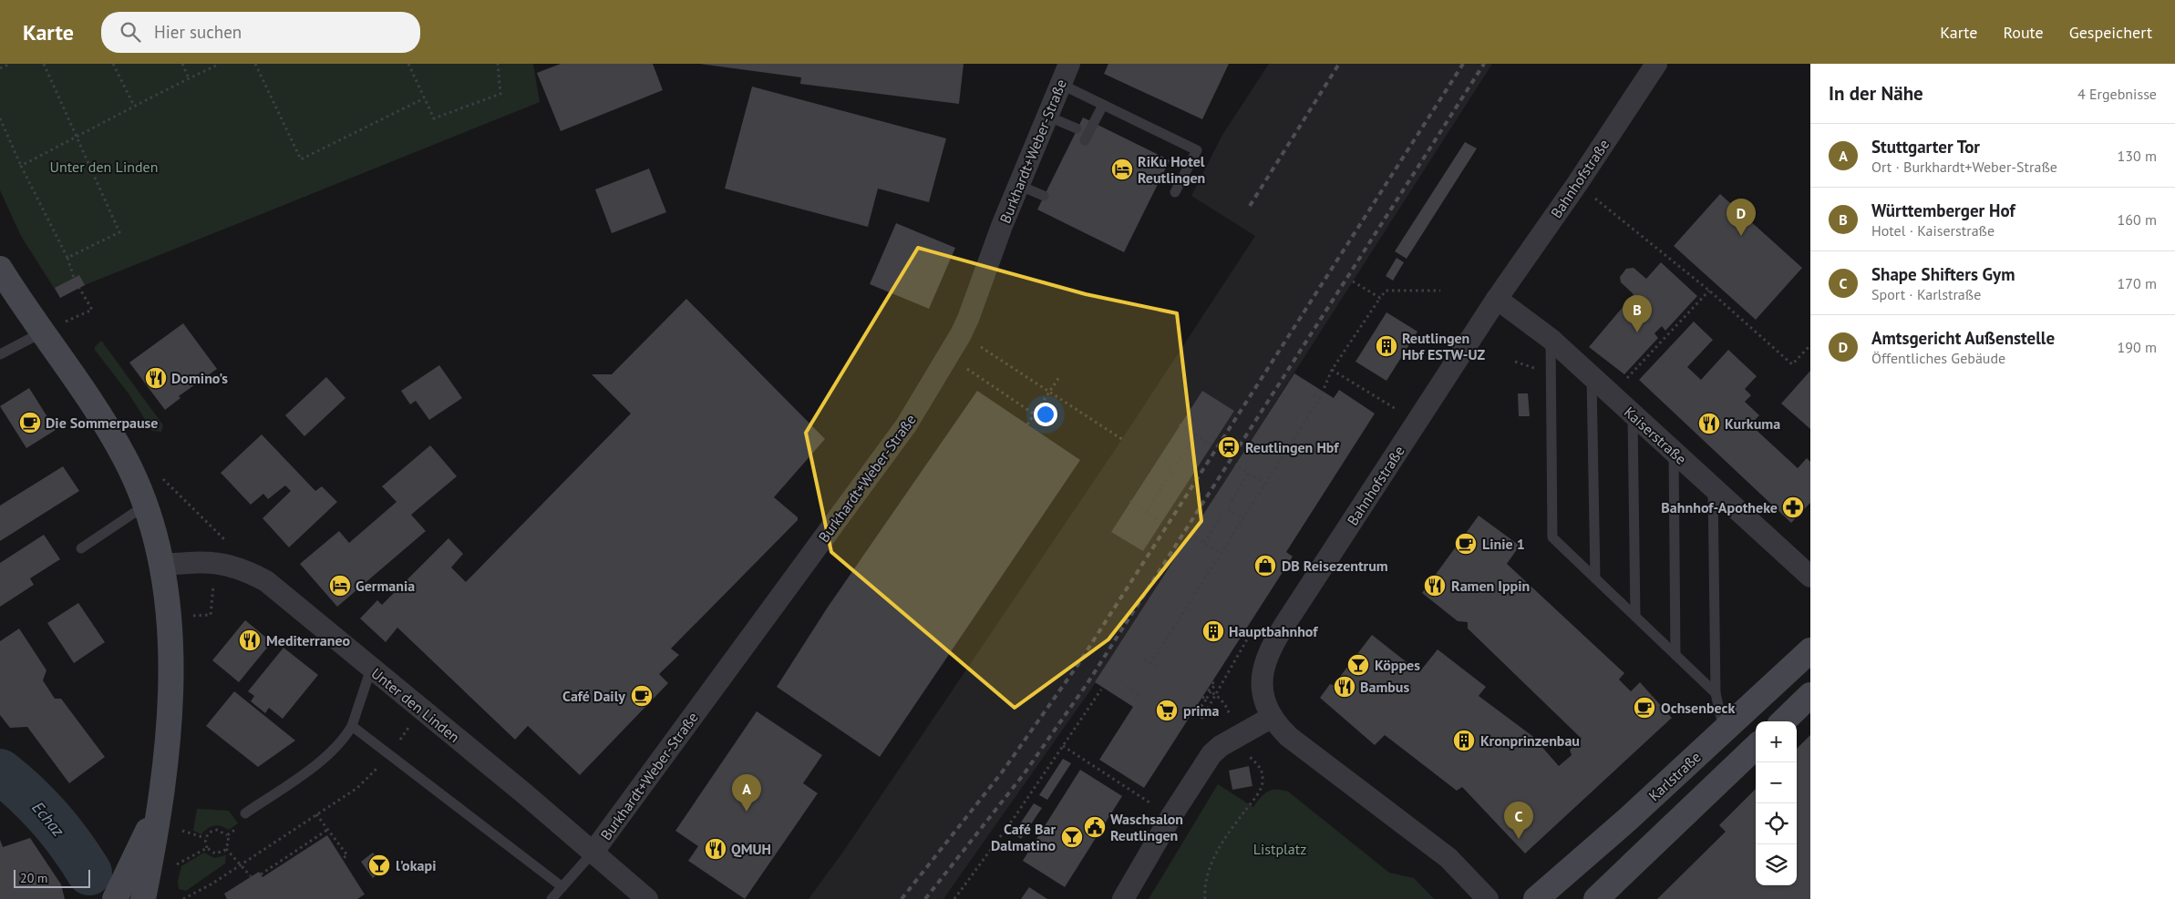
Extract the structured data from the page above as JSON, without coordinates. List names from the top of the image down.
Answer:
{
  "streets": {
    "main road": ["Karlstraße"],
    "street": [
      "Burkhardt+Weber-Straße",
      "Bahnhofstraße",
      "Kaiserstraße",
      "Unter den Linden"
    ]
  },
  "crossings": [
    ["Burkhardt+Weber-Straße", "Unter den Linden"],
    ["Bahnhofstraße", "Kaiserstraße"]
  ],
  "water": ["Echaz"],
  "parks": ["Unter den Linden", "Listplatz"],
  "places": {
    "hotel": ["RiKu Hotel Reutlingen", "Germania"],
    "building": ["Reutlingen Hbf ESTW-UZ", "Hauptbahnhof", "Kronprinzenbau"],
    "restaurant": [
      "Domino's",
      "Kurkuma",
      "Ramen Ippin",
      "Mediterraneo",
      "Bambus",
      "QMUH"
    ],
    "cafe": [
      "Die Sommerpause",
      "Linie 1",
      "Café Daily",
      "Ochsenbeck"
    ],
    "station": ["Reutlingen Hbf"],
    "pharmacy": ["Bahnhof-Apotheke"],
    "shop": ["DB Reisezentrum"],
    "bar": ["Köppes", "Café Bar Dalmatino", "l'okapi"],
    "supermarket": ["prima"],
    "public building": ["Waschsalon Reutlingen"]
  },
  "scale_bar": "20 m",
  "page": {
    "header": "Karte",
    "search": "Hier suchen",
    "nav": ["Karte", "Route", "Gespeichert"],
    "heading": ["In der Nähe", "4 Ergebnisse"],
    "list": [
      {
        "mark": "A",
        "name": "Stuttgarter Tor",
        "note": "Ort · Burkhardt+Weber-Straße",
        "value": "130 m"
      },
      {
        "mark": "B",
        "name": "Württemberger Hof",
        "note": "Hotel · Kaiserstraße",
        "value": "160 m"
      },
      {
        "mark": "C",
        "name": "Shape Shifters Gym",
        "note": "Sport · Karlstraße",
        "value": "170 m"
      },
      {
        "mark": "D",
        "name": "Amtsgericht Außenstelle",
        "note": "Öffentliches Gebäude",
        "value": "190 m"
      }
    ],
    "pins": [
      "D",
      "B",
      "A",
      "C"
    ],
    "map_buttons": ["+", "−"],
    "scale": "20 m"
  }
}
